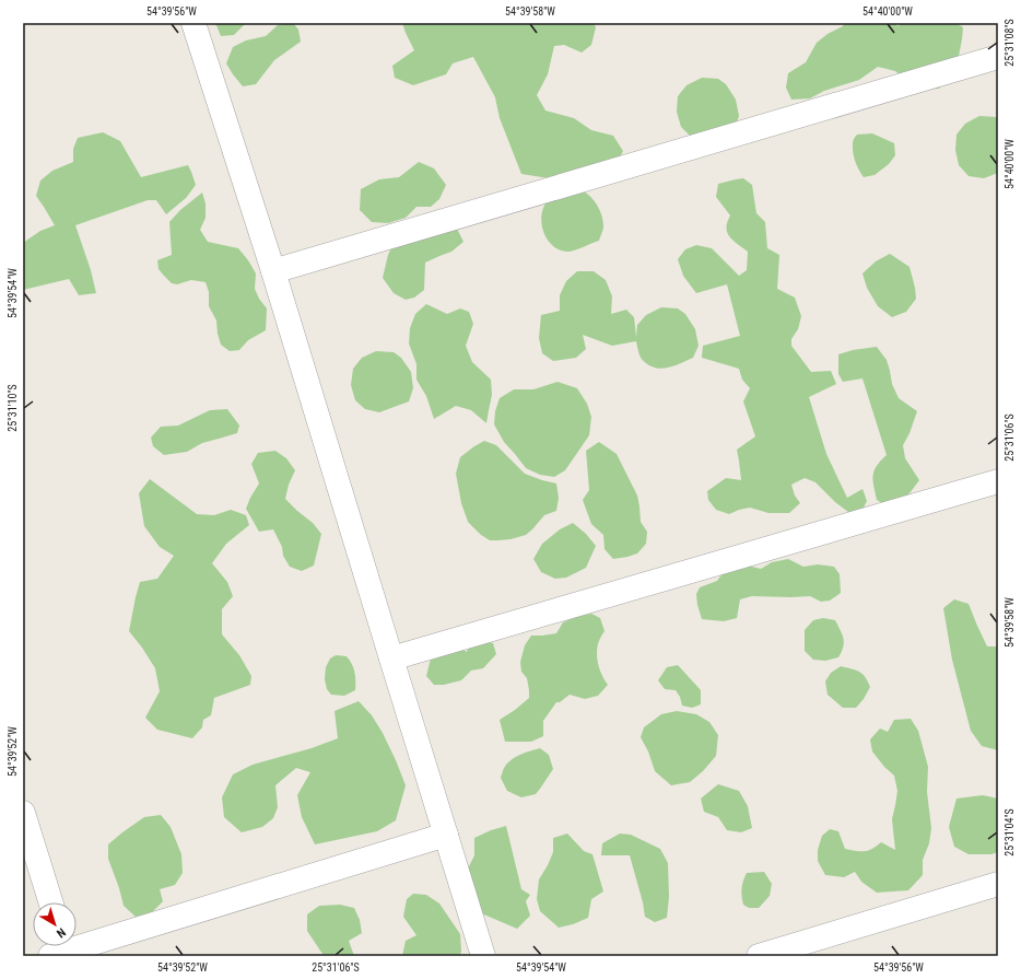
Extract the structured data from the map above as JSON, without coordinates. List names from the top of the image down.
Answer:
{
  "north": "bottom right",
  "coordinates": [
    "54°39'56\"W",
    "54°39'58\"W",
    "54°40'00\"W",
    "25°31'08\"S",
    "54°39'54\"W",
    "25°31'10\"S",
    "25°31'06\"S",
    "54°39'52\"W",
    "25°31'04\"S"
  ]
}
